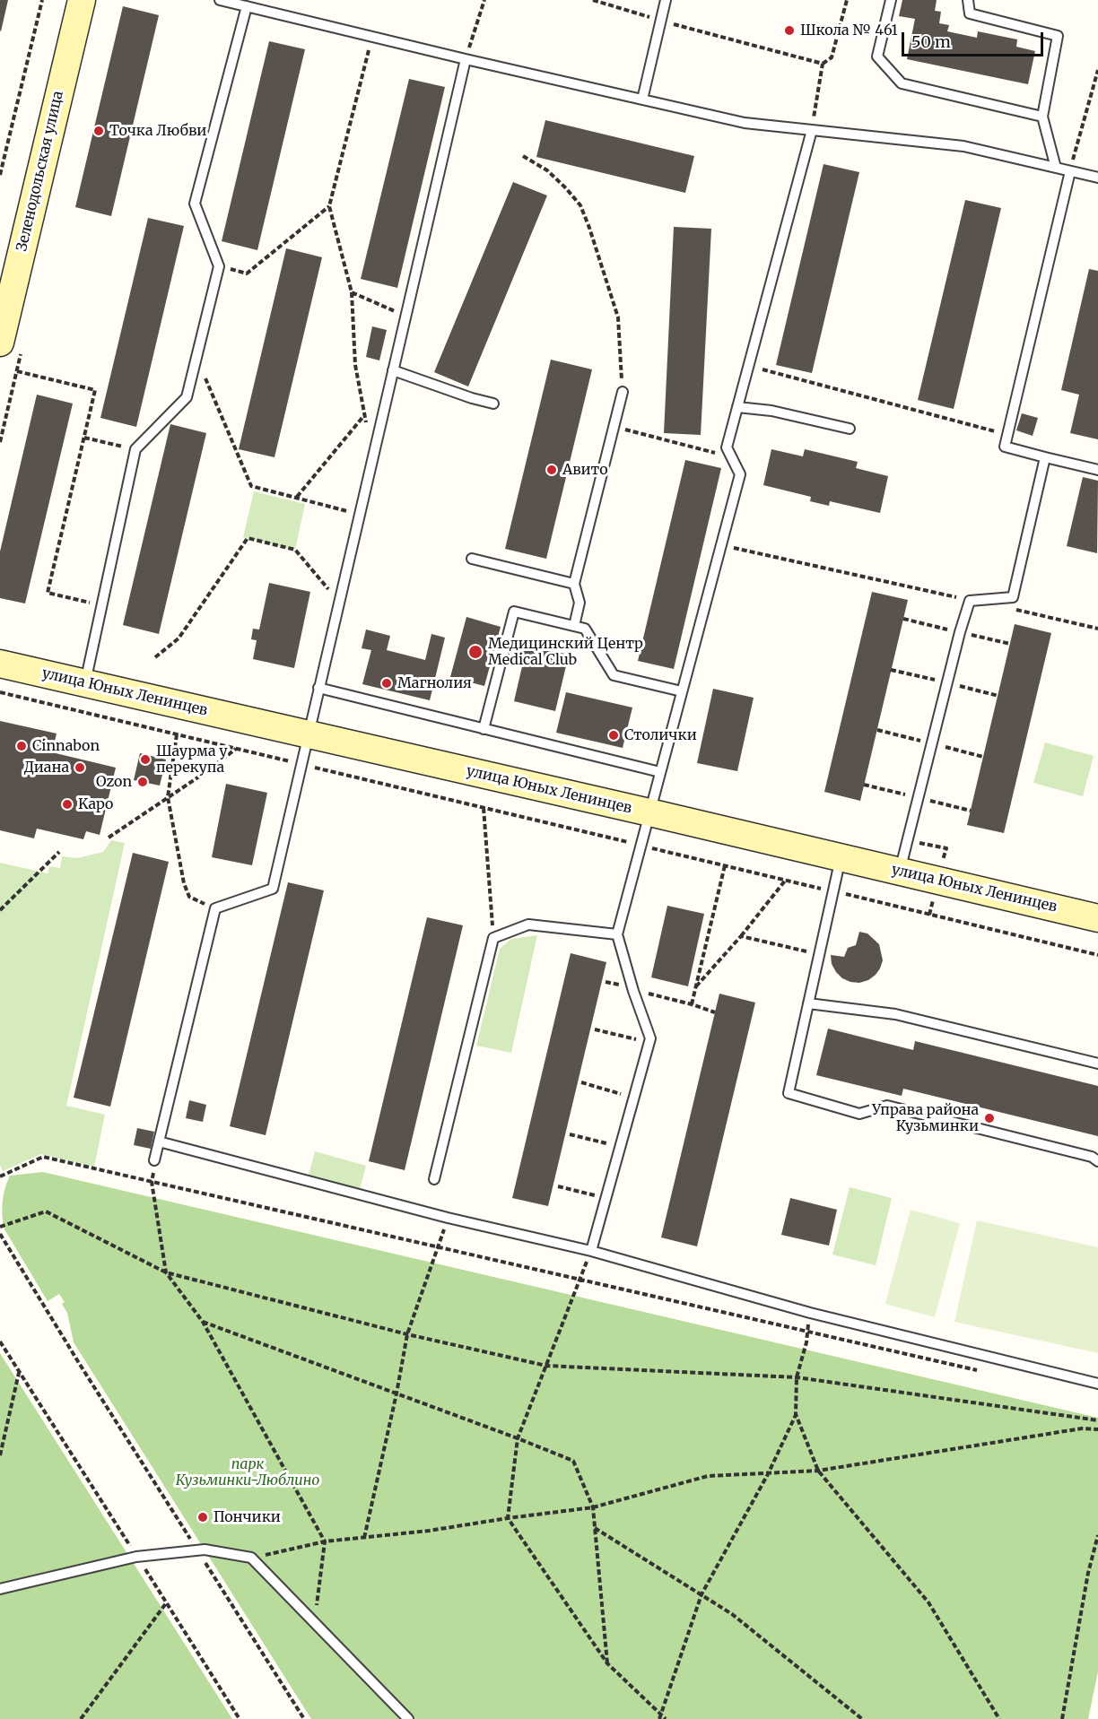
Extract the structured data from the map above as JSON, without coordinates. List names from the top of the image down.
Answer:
{
  "streets": {
    "main road": ["Зеленодольская улица", "улица Юных Ленинцев"]
  },
  "parks": ["парк Кузьминки-Люблино"],
  "places": [
    "Школа № 461",
    "Точка Любви",
    "Авито",
    "Медицинский Центр Medical Club",
    "Магнолия",
    "Столички",
    "Cinnabon",
    "Шаурма у перекупа",
    "Диана",
    "Ozon",
    "Kapo",
    "Управа района Кузьминки",
    "Пончики"
  ],
  "scale_bar": "50 m"
}
